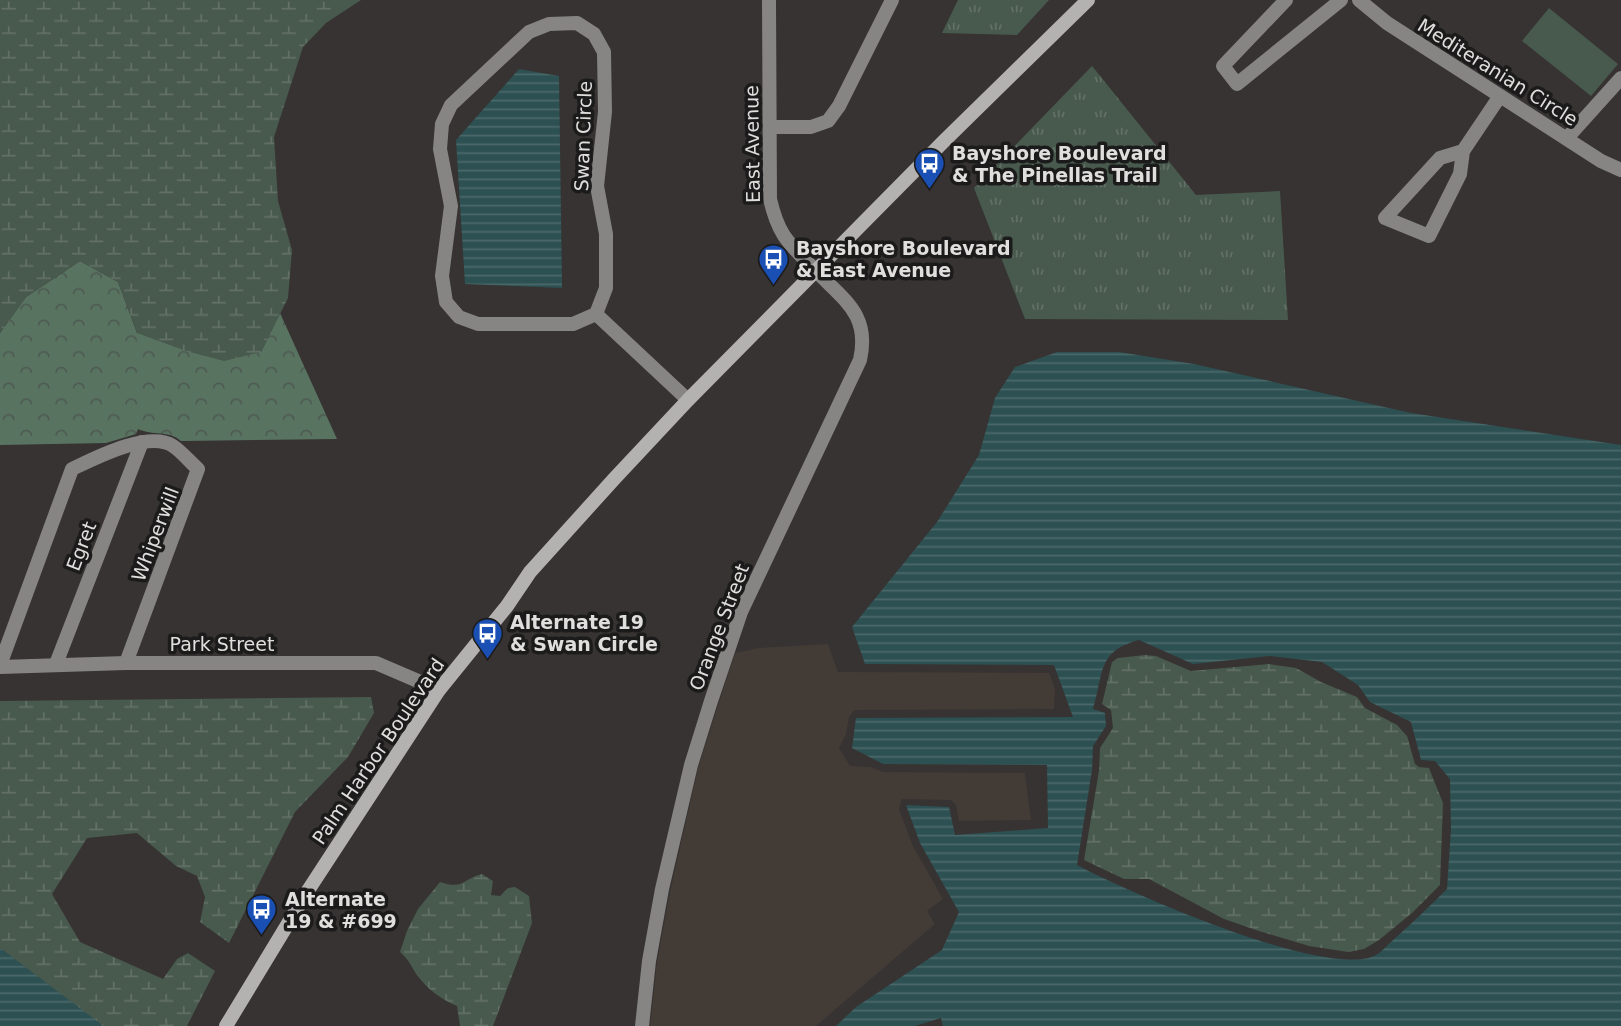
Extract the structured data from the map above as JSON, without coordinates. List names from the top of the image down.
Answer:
{
  "streets": {
    "main road": ["Palm Harbor Boulevard"],
    "street": [
      "Mediteranian Circle",
      "Swan Circle",
      "East Avenue",
      "Whiperwill",
      "Egret",
      "Orange Street",
      "Park Street"
    ]
  },
  "crossings": [
    ["East Avenue", "Orange Street"],
    ["East Avenue", "Palm Harbor Boulevard"],
    ["Whiperwill", "Egret"],
    ["Whiperwill", "Park Street"],
    ["Egret", "Park Street"],
    ["Orange Street", "Palm Harbor Boulevard"],
    ["Park Street", "Palm Harbor Boulevard"]
  ],
  "places": {
    "bus stop": [
      "Bayshore Boulevard & The Pinellas Trail",
      "Bayshore Boulevard & East Avenue",
      "Alternate 19 & Swan Circle",
      "Alternate 19 & #699"
    ]
  }
}
